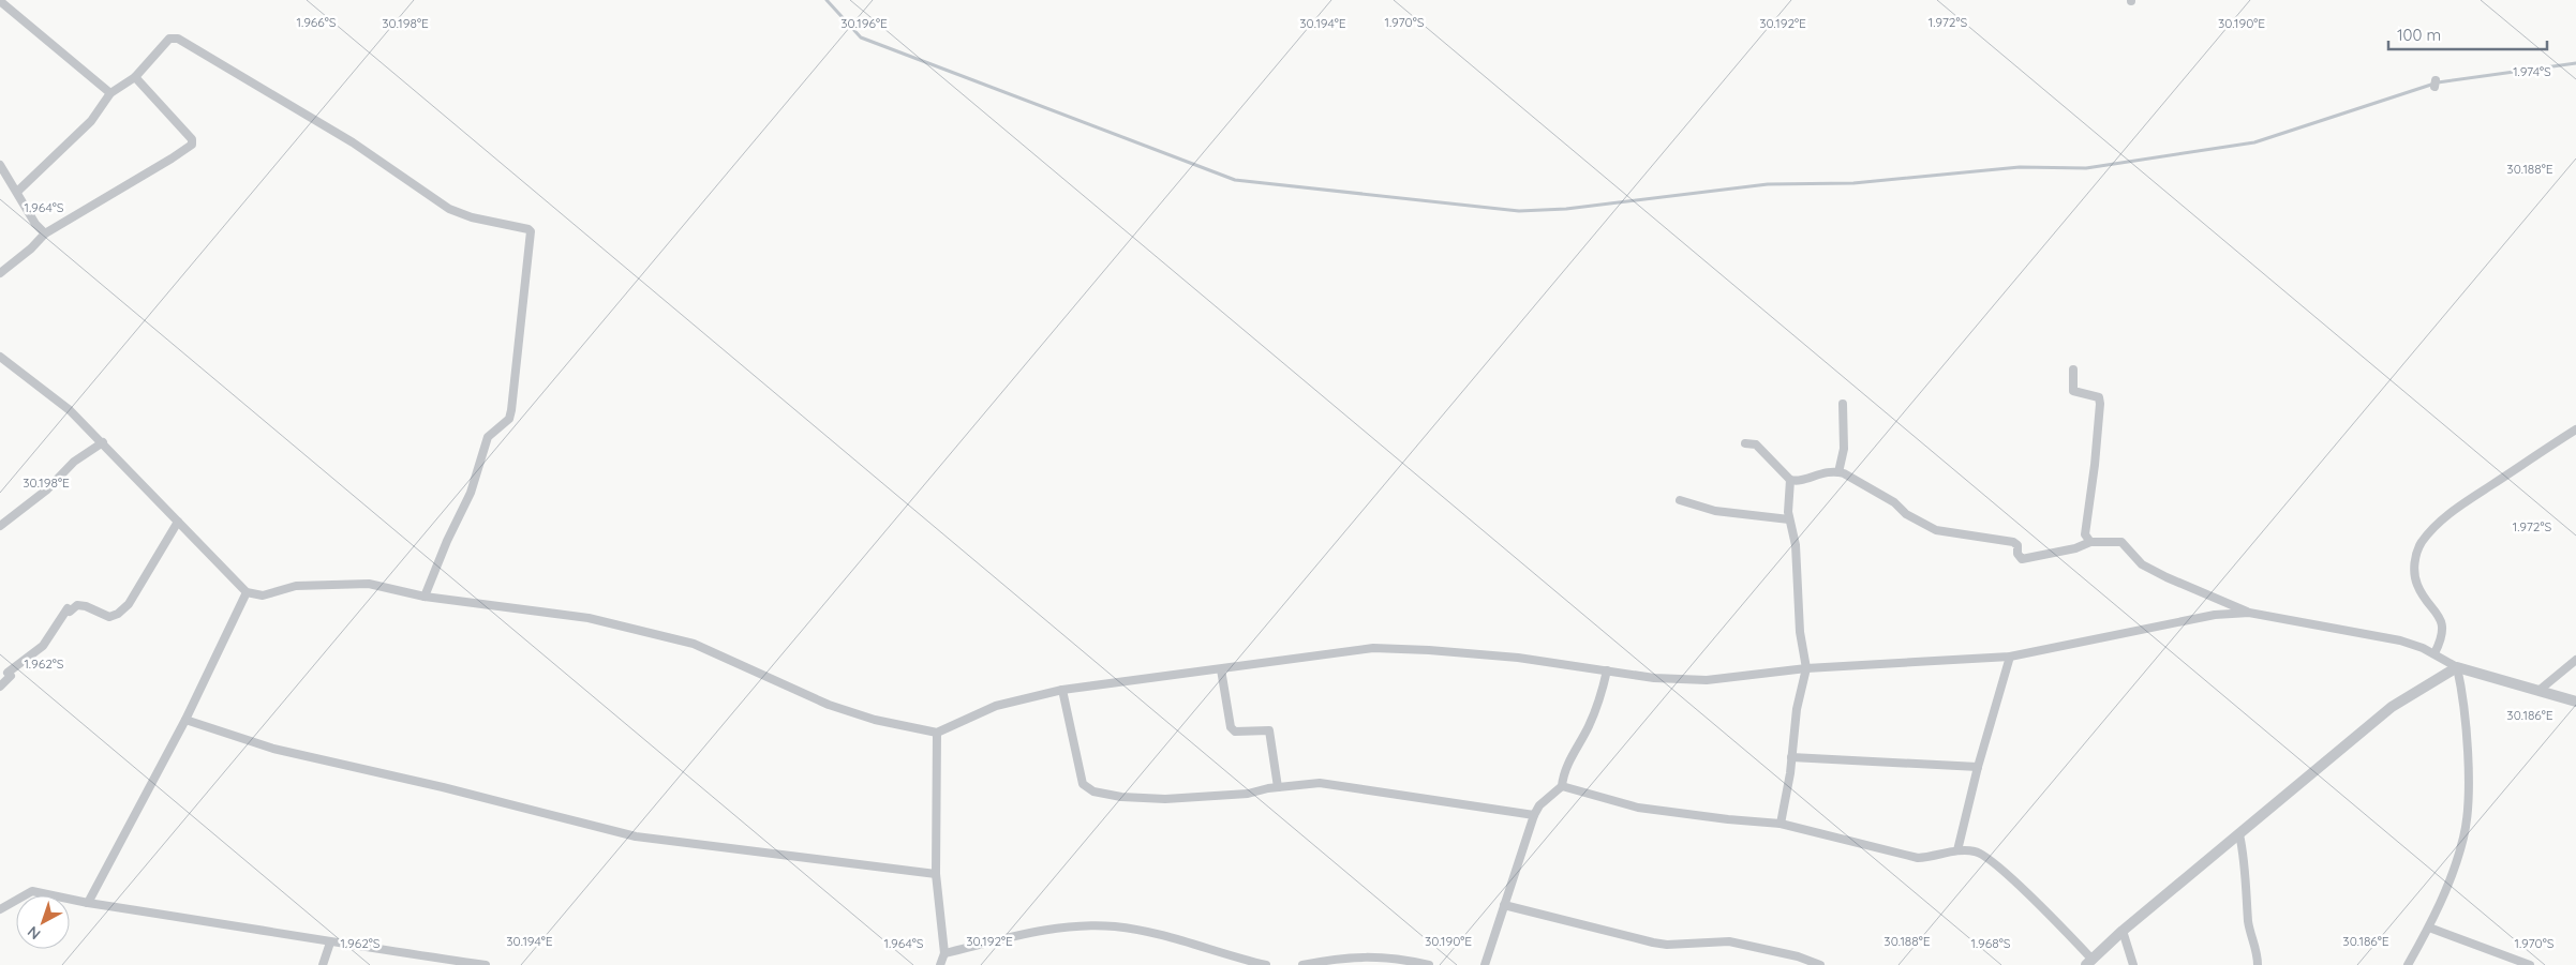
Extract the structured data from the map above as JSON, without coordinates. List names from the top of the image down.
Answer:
{
  "scale_bar": "100 m",
  "north": "bottom left",
  "coordinates": [
    "1.966°S",
    "1.970°S",
    "1.972°S",
    "30.198°E",
    "30.196°E",
    "30.194°E",
    "30.192°E",
    "30.190°E",
    "1.974°S",
    "30.188°E",
    "1.964°S",
    "1.962°S",
    "30.186°E",
    "1.968°S"
  ]
}
